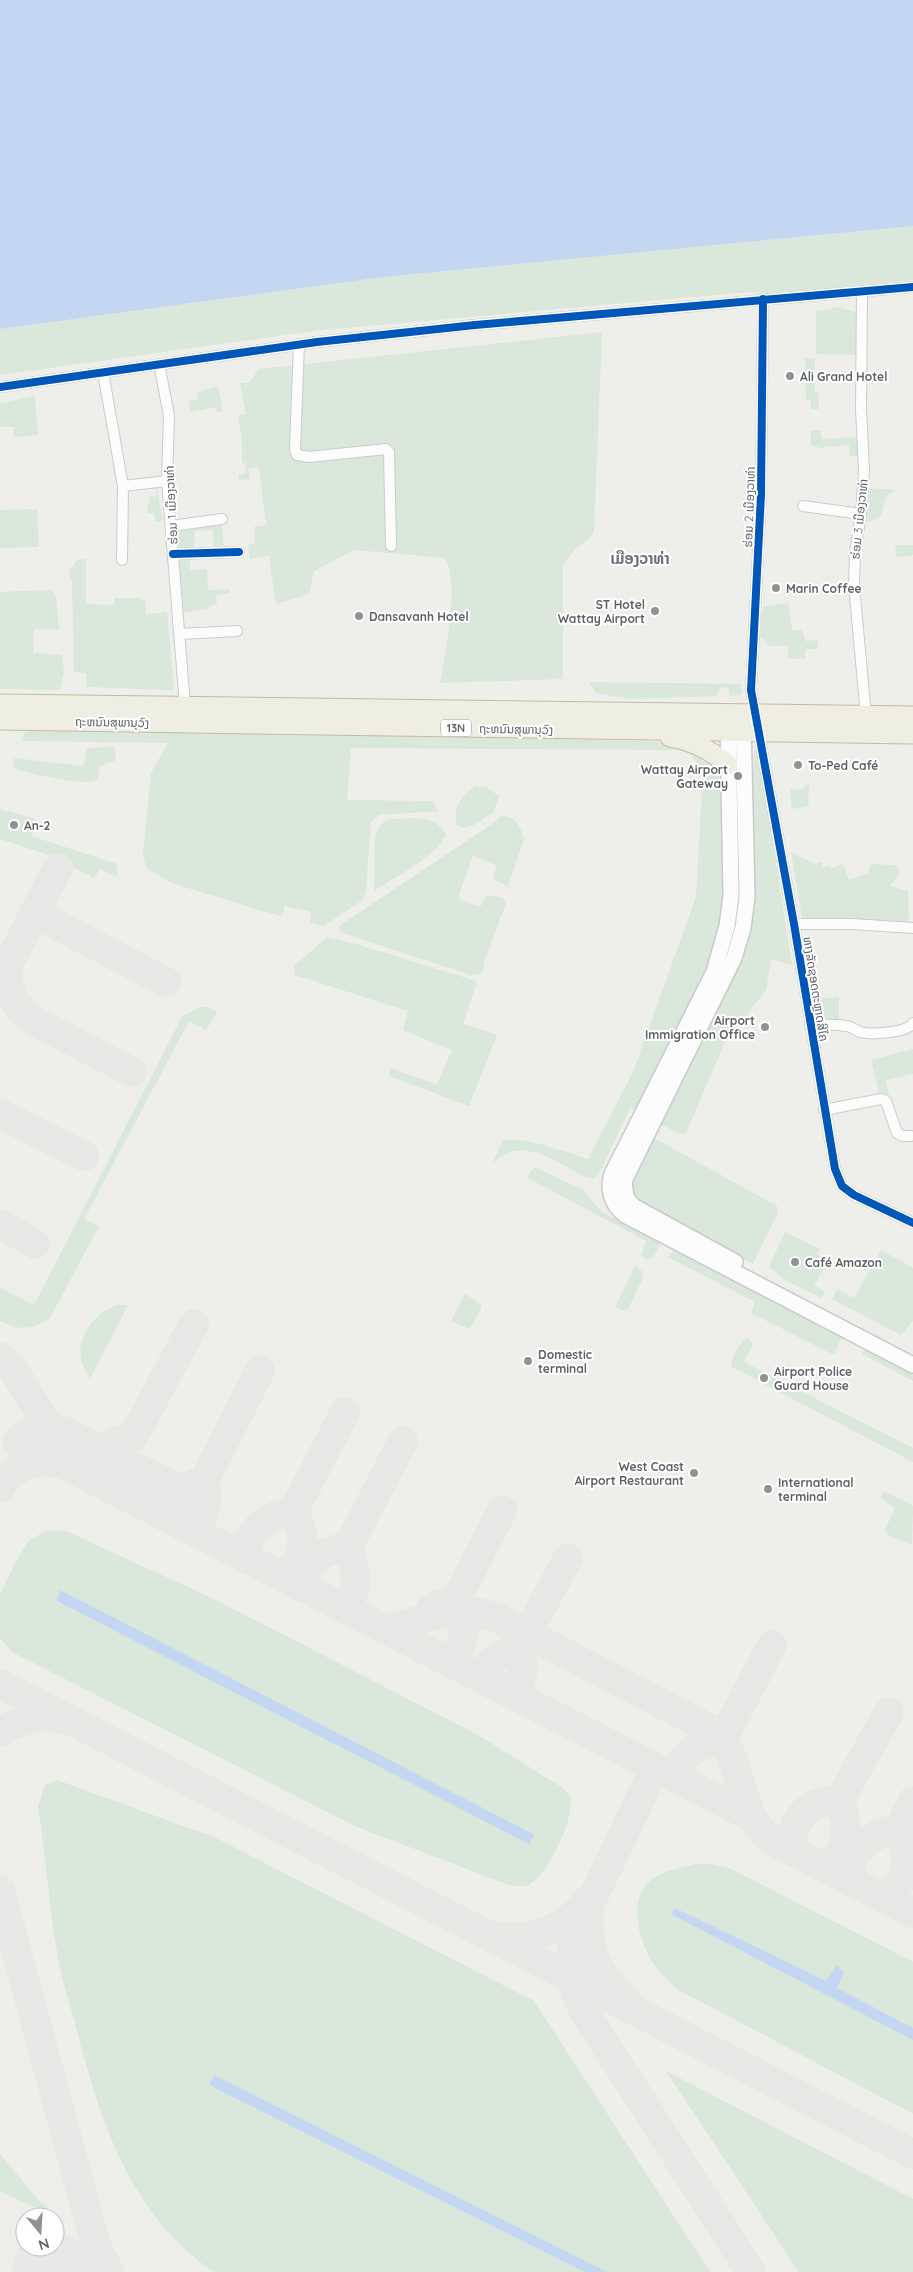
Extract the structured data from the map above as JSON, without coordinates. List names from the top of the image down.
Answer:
{
  "streets": {
    "highway": ["ຖະຫນົນສຸພານຸວົງ", "13N"],
    "street": [
      "ຮ່ອມ 1 ເມືອງວາທ່າ",
      "ຮ່ອມ 2 ເມືອງວາທ່າ",
      "ຮ່ອມ 3 ເມືອງວາທ່າ",
      "ທາງລັດຊອດຕະຫຼາດສີໄຄ"
    ]
  },
  "crossings": [
    ["ຮ່ອມ 1 ເມືອງວາທ່າ", "ຖະຫນົນສຸພານຸວົງ"],
    ["ຮ່ອມ 2 ເມືອງວາທ່າ", "ຖະຫນົນສຸພານຸວົງ"],
    ["ຮ່ອມ 2 ເມືອງວາທ່າ", "ທາງລັດຊອດຕະຫຼາດສີໄຄ"],
    ["ຮ່ອມ 3 ເມືອງວາທ່າ", "ຖະຫນົນສຸພານຸວົງ"],
    ["ຖະຫນົນສຸພານຸວົງ", "ທາງລັດຊອດຕະຫຼາດສີໄຄ"]
  ],
  "districts": ["ເມືອງວາທ່າ"],
  "places": [
    "Ali Grand Hotel",
    "Marin Coffee",
    "ST Hotel Wattay Airport",
    "Dansavanh Hotel",
    "To-Ped Café",
    "Wattay Airport Gateway",
    "An-2",
    "Airport Immigration Office",
    "Café Amazon",
    "Domestic terminal",
    "Airport Police Guard House",
    "West Coast Airport Restaurant",
    "International terminal"
  ],
  "north": "bottom"
}
